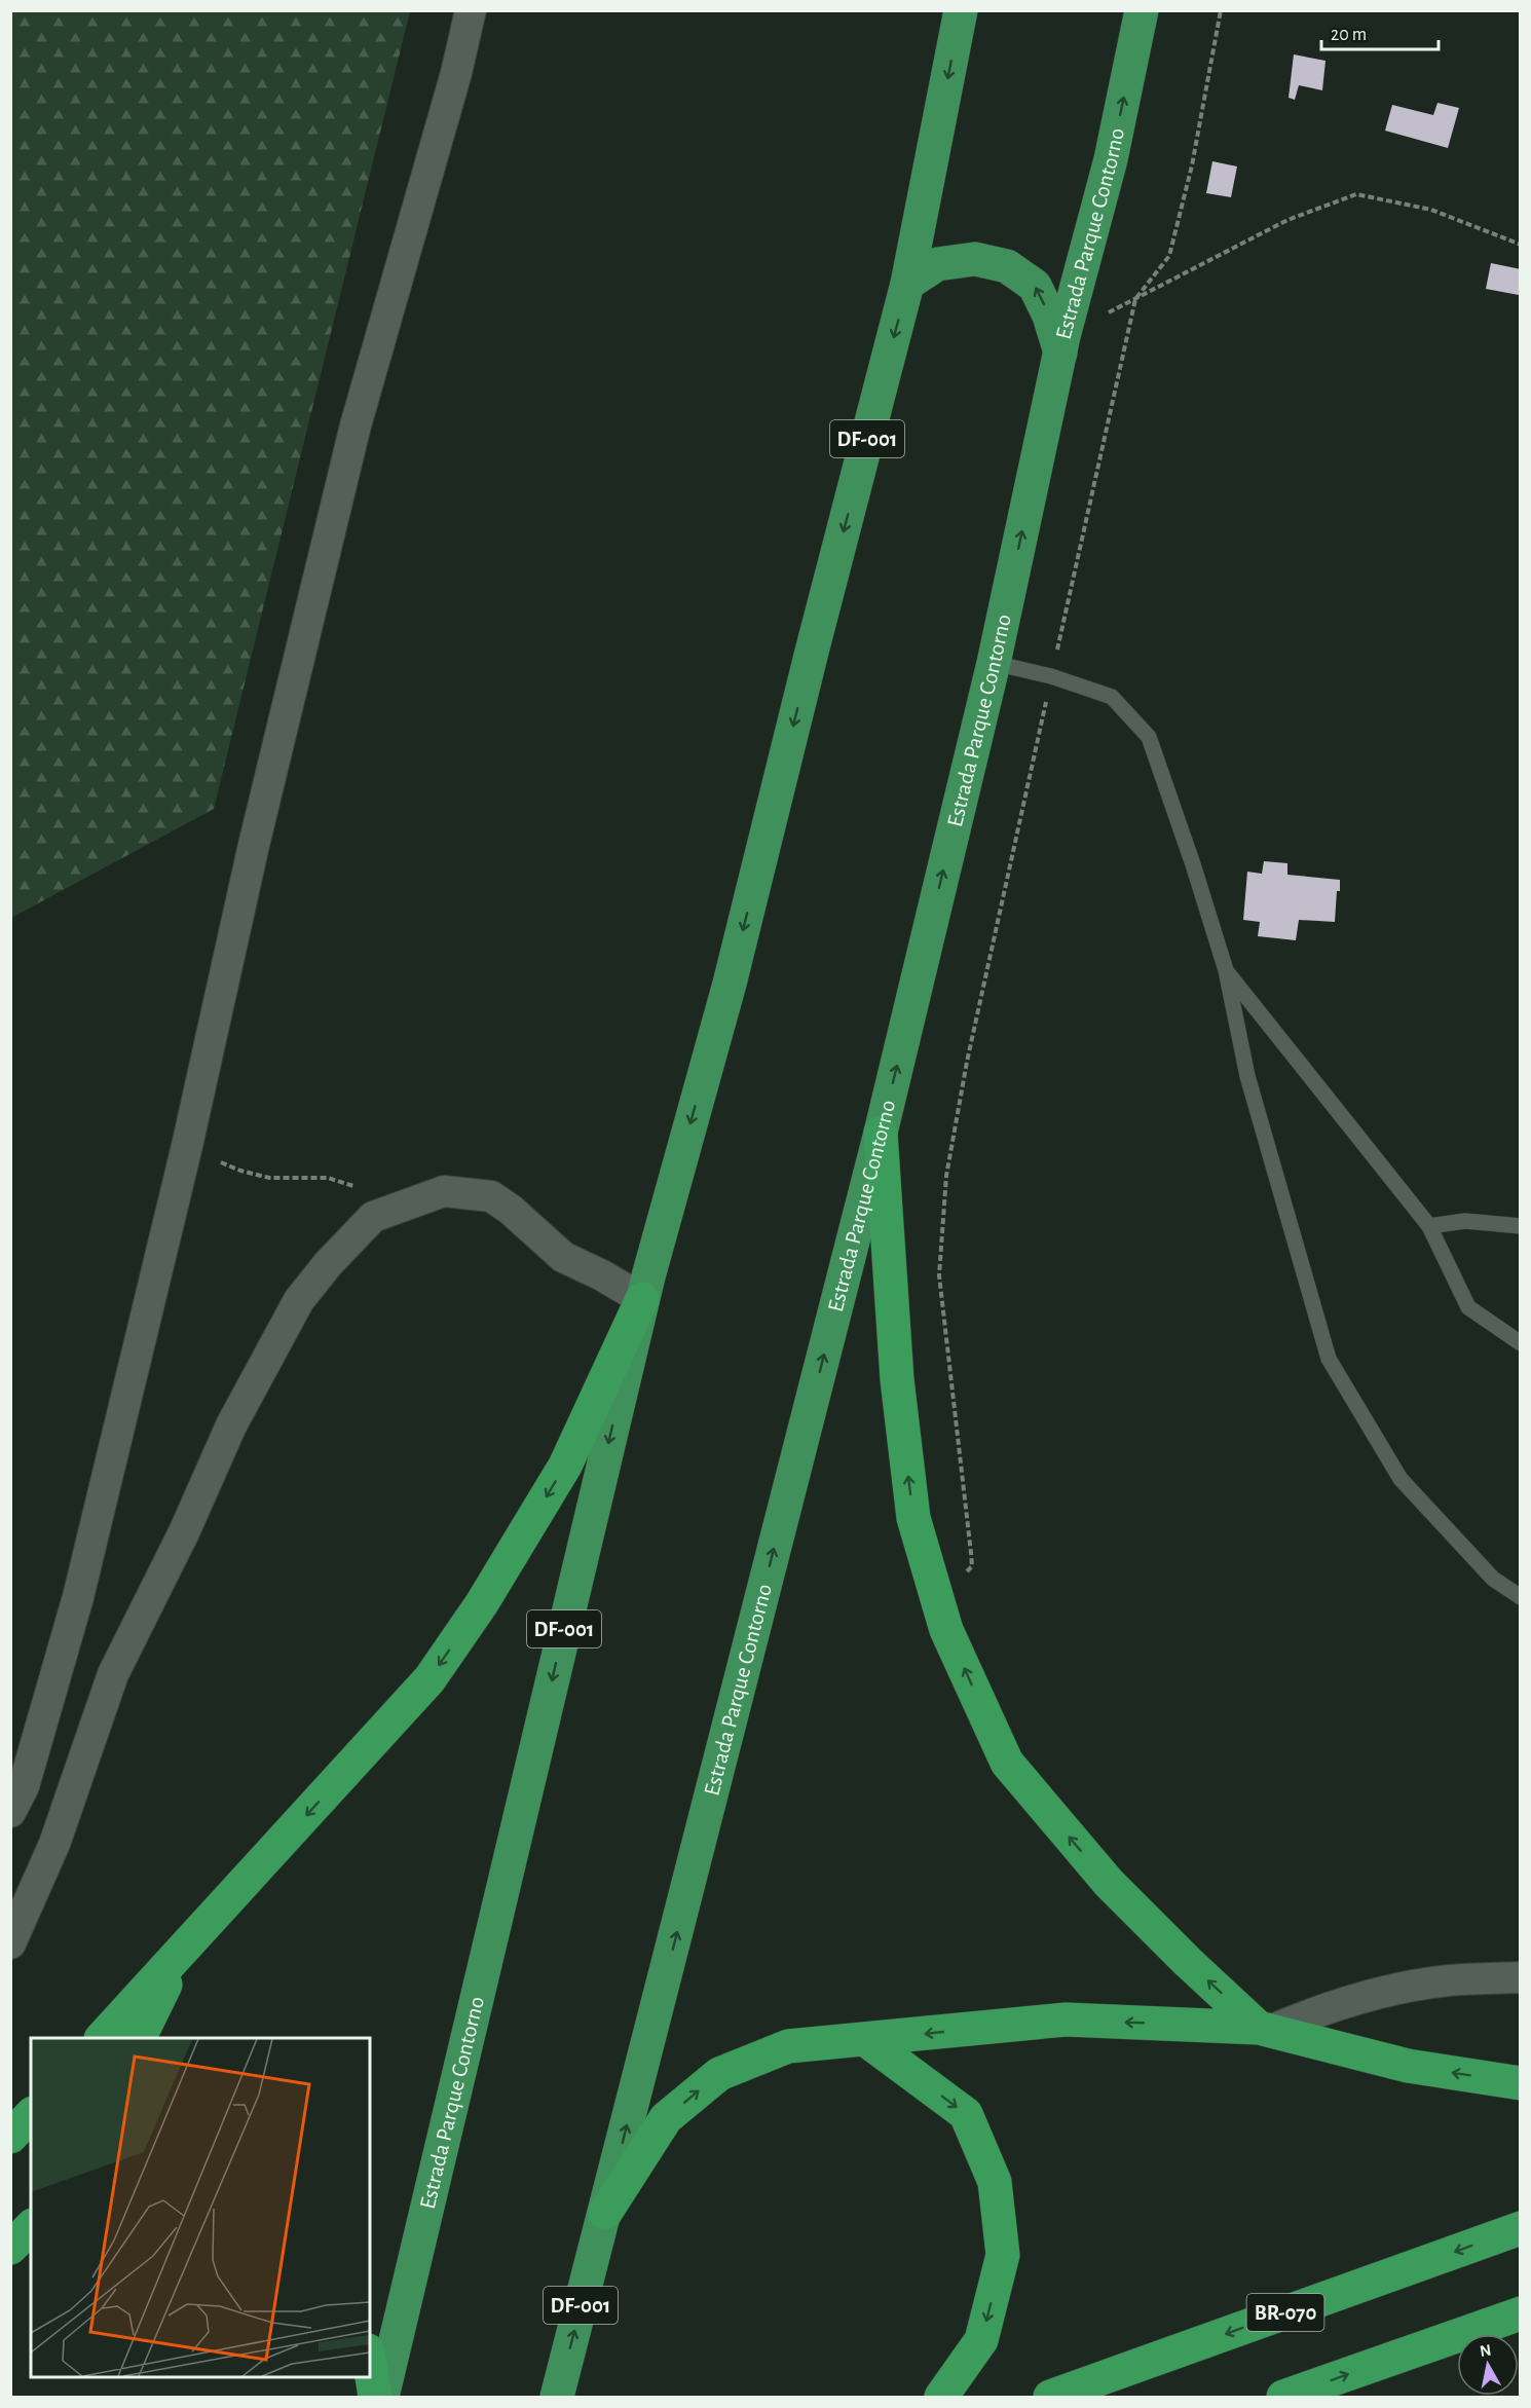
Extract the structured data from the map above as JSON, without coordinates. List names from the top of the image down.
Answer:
{
  "streets": {
    "highway": ["Estrada Parque Contorno", "DF-001", "BR-070"]
  },
  "scale_bar": "20 m",
  "north": "top"
}
